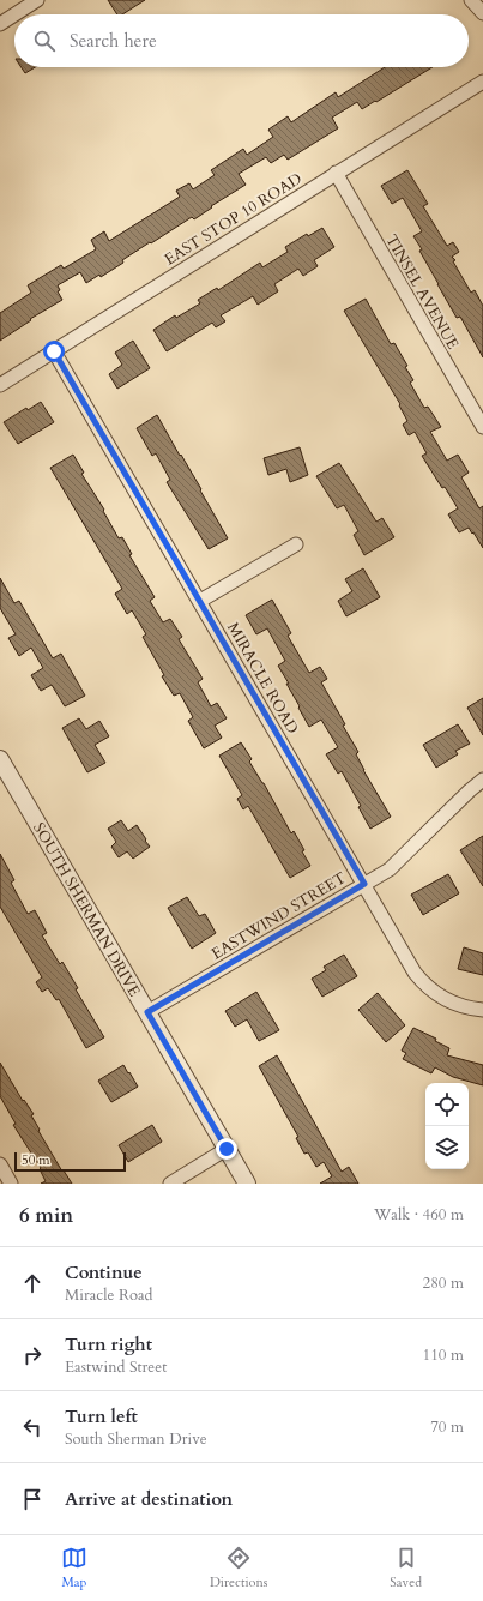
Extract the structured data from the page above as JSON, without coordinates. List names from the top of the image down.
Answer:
{
  "streets": {
    "street": [
      "EAST STOP 10 ROAD",
      "TINSEL AVENUE",
      "MIRACLE ROAD",
      "SOUTH SHERMAN DRIVE",
      "EASTWIND STREET"
    ]
  },
  "crossings": [
    ["EAST STOP 10 ROAD", "TINSEL AVENUE"],
    ["EAST STOP 10 ROAD", "MIRACLE ROAD"],
    ["MIRACLE ROAD", "EASTWIND STREET"],
    ["SOUTH SHERMAN DRIVE", "EASTWIND STREET"]
  ],
  "scale_bar": "50 m",
  "page": {
    "search": "Search here",
    "scale": "50 m",
    "heading": ["6 min", "Walk · 460 m"],
    "list": [
      ["Continue", "Miracle Road", "280 m"],
      ["Turn right", "Eastwind Street", "110 m"],
      ["Turn left", "South Sherman Drive", "70 m"],
      "Arrive at destination"
    ],
    "nav": ["Map", "Directions", "Saved"]
  }
}
